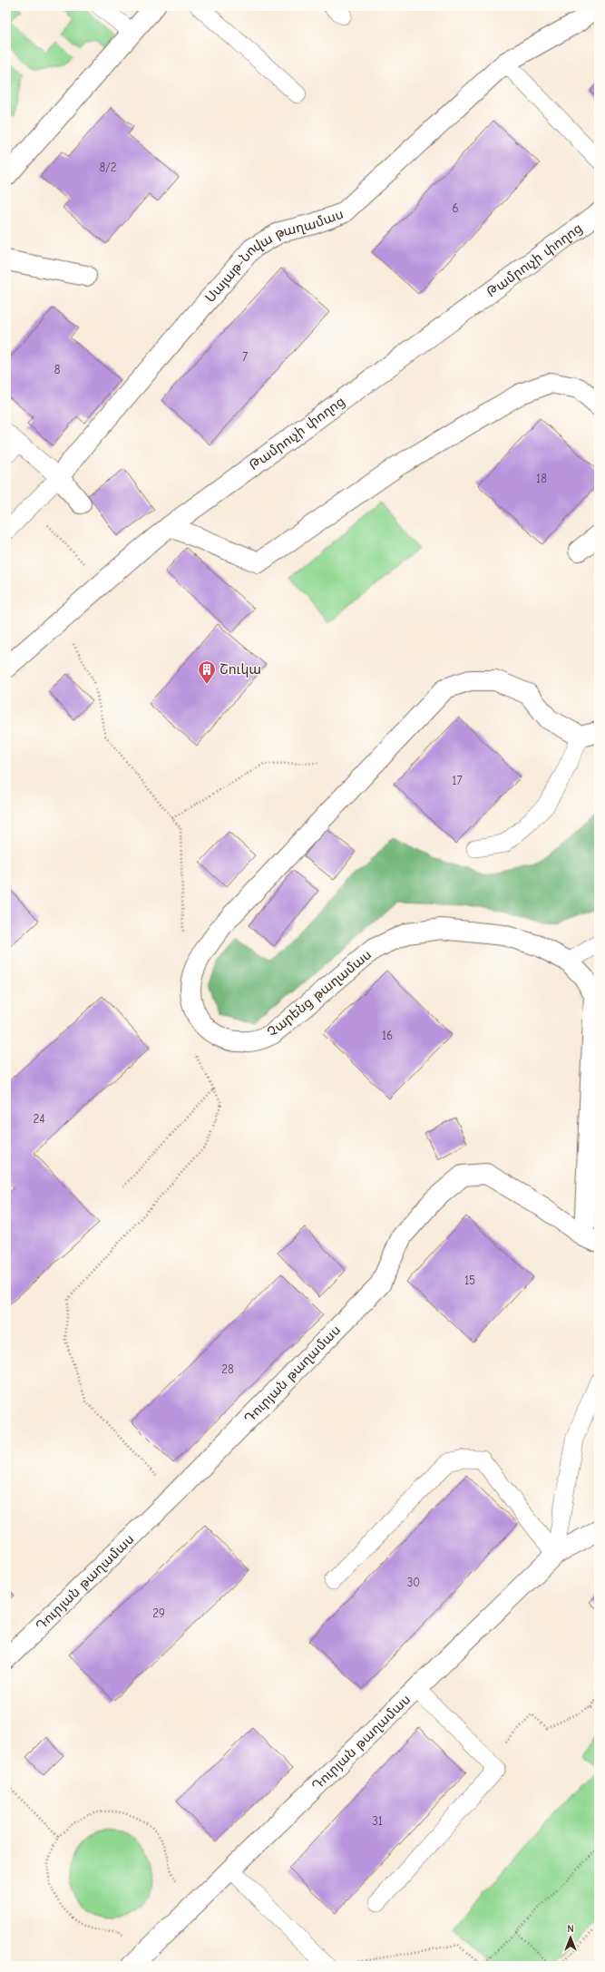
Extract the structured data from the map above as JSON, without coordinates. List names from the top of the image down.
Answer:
{
  "streets": {
    "street": [
      "Սայաթ-Նովա թաղամաս",
      "Թամրուչի փողոց",
      "Չարենց թաղամաս",
      "Դուրյան թաղամաս"
    ]
  },
  "crossings": [
    ["Չարենց թաղամաս", "Դուրյան թաղամաս"]
  ],
  "places": {
    "building": ["Շուկա"]
  },
  "house_numbers": [
    "8/2",
    "6",
    "7",
    "8",
    "18",
    "17",
    "16",
    "24",
    "15",
    "28",
    "30",
    "29",
    "31"
  ],
  "north": "top"
}
